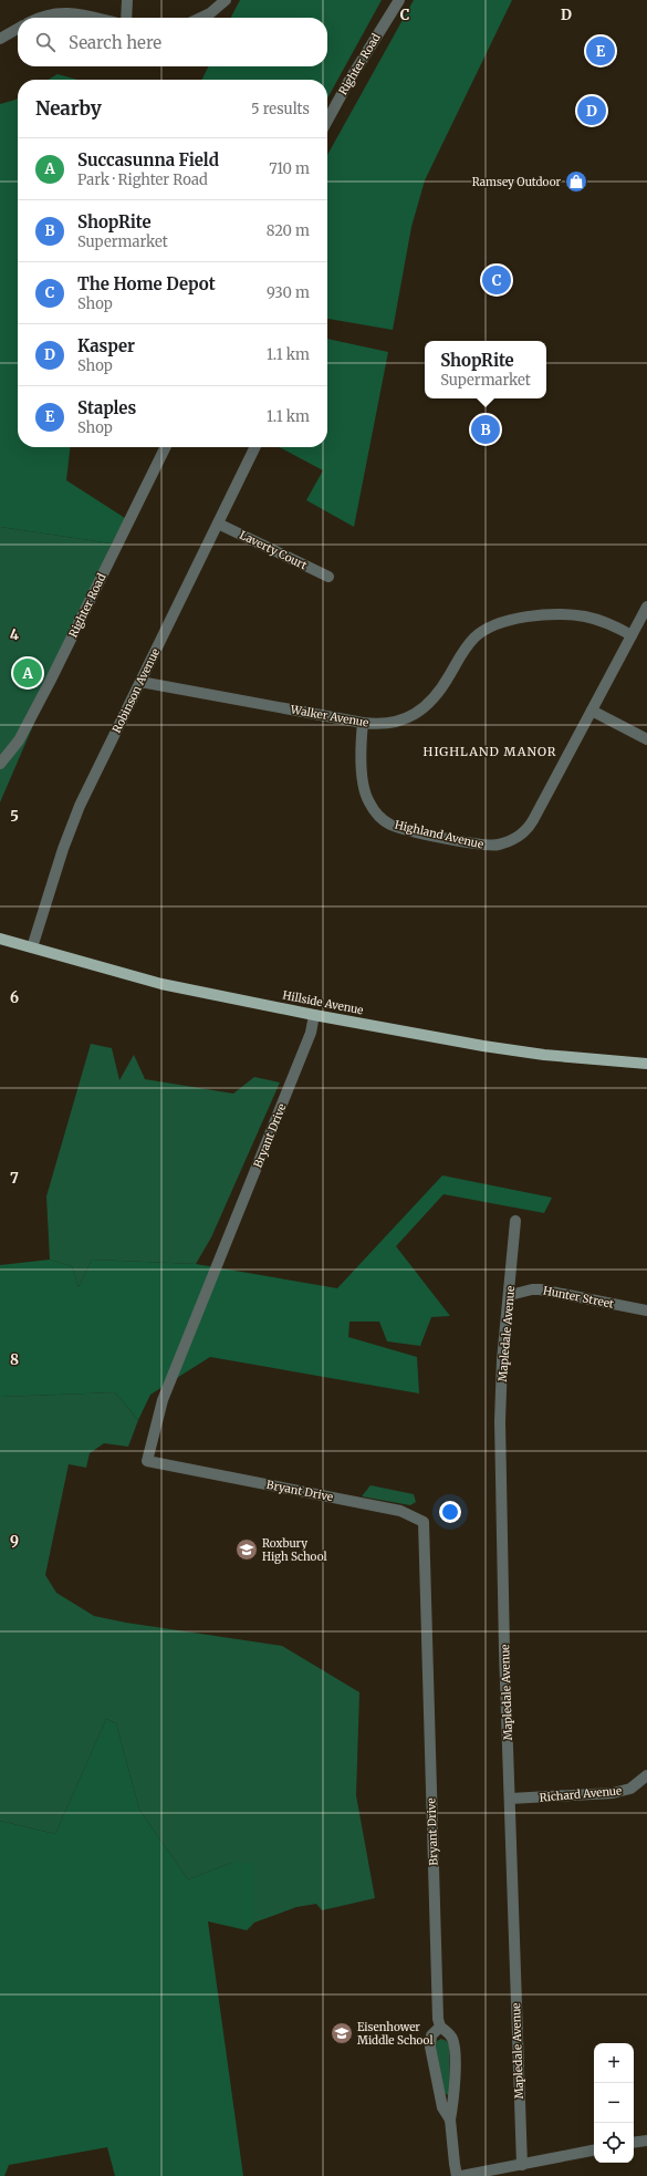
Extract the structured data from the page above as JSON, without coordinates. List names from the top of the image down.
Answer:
{
  "streets": {
    "main road": ["Hillside Avenue"],
    "street": [
      "Righter Road",
      "Laverty Court",
      "Robinson Avenue",
      "Walker Avenue",
      "Highland Avenue",
      "Bryant Drive",
      "Hunter Street",
      "Mapledale Avenue",
      "Richard Avenue"
    ]
  },
  "crossings": [
    ["Laverty Court", "Robinson Avenue"],
    ["Robinson Avenue", "Walker Avenue"],
    ["Robinson Avenue", "Hillside Avenue"],
    ["Walker Avenue", "Highland Avenue"],
    ["Hillside Avenue", "Bryant Drive"],
    ["Hunter Street", "Mapledale Avenue"],
    ["Mapledale Avenue", "Richard Avenue"]
  ],
  "districts": ["HIGHLAND MANOR"],
  "places": {
    "shop": ["Ramsey Outdoor"],
    "school or university": ["Roxbury High School", "Eisenhower Middle School"]
  },
  "page": {
    "search": "Search here",
    "pins": [
      "E",
      "D",
      "C",
      "B",
      "A"
    ],
    "heading": ["Nearby", "5 results"],
    "list": [
      {
        "mark": "A",
        "name": "Succasunna Field",
        "note": "Park · Righter Road",
        "value": "710 m"
      },
      {
        "mark": "B",
        "name": "ShopRite",
        "note": "Supermarket",
        "value": "820 m"
      },
      {
        "mark": "C",
        "name": "The Home Depot",
        "note": "Shop",
        "value": "930 m"
      },
      {
        "mark": "D",
        "name": "Kasper",
        "note": "Shop",
        "value": "1.1 km"
      },
      {
        "mark": "E",
        "name": "Staples",
        "note": "Shop",
        "value": "1.1 km"
      }
    ],
    "popup": ["ShopRite", "Supermarket"],
    "map_buttons": ["+", "−"]
  },
  "grid": {
    "columns": ["C", "D"],
    "rows": [
      "4",
      "5",
      "6",
      "7",
      "8",
      "9"
    ]
  }
}
